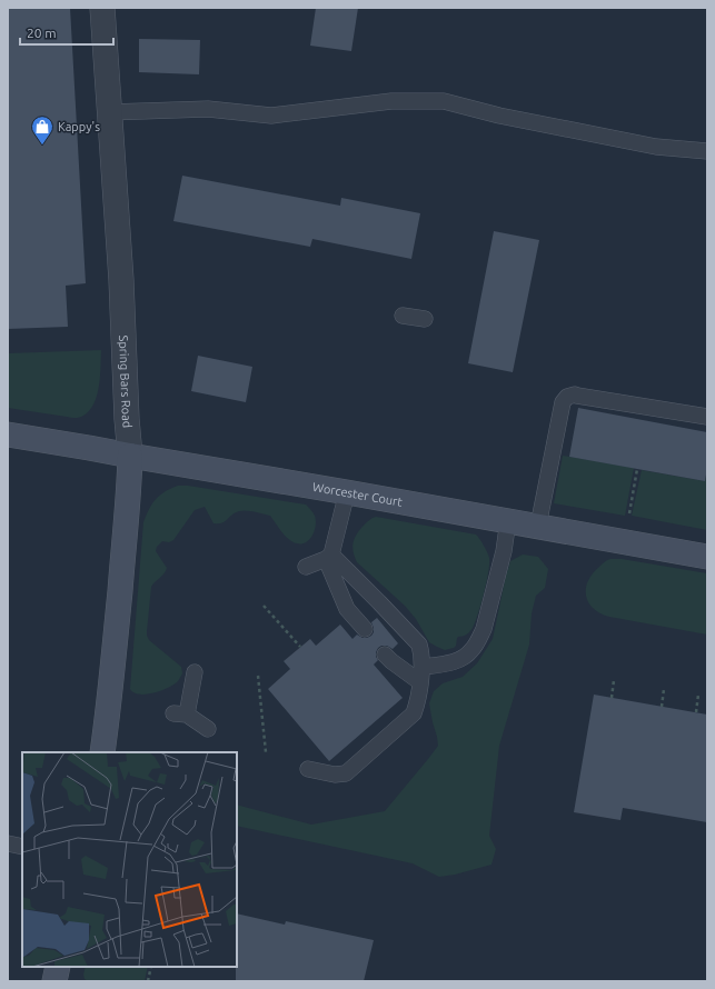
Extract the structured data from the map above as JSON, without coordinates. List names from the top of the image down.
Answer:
{
  "streets": {
    "street": ["Spring Bars Road", "Worcester Court"]
  },
  "crossings": [
    ["Spring Bars Road", "Worcester Court"]
  ],
  "places": {
    "shop": ["Kappy's"]
  },
  "scale_bar": "20 m"
}
